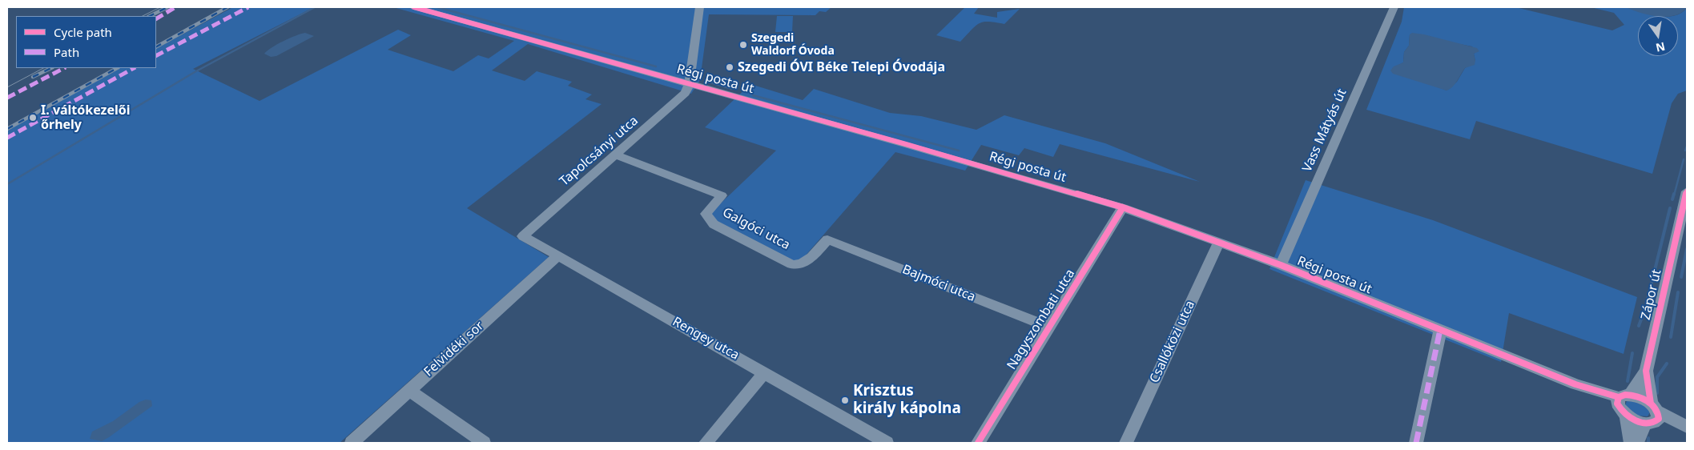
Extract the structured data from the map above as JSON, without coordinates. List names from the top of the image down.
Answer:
{
  "streets": {
    "street": [
      "Régi posta út",
      "Vass Mátyás út",
      "Tapolcsányi utca",
      "Galgóci utca",
      "Bajmóci utca",
      "Zápor út",
      "Nagyszombati utca",
      "Rengey utca",
      "Csallóközi utca",
      "Felvidéki sor"
    ]
  },
  "crossings": [
    ["Régi posta út", "Vass Mátyás út"],
    ["Régi posta út", "Tapolcsányi utca"],
    ["Régi posta út", "Zápor út"],
    ["Régi posta út", "Nagyszombati utca"],
    ["Régi posta út", "Csallóközi utca"],
    ["Tapolcsányi utca", "Galgóci utca"],
    ["Tapolcsányi utca", "Rengey utca"],
    ["Galgóci utca", "Bajmóci utca"],
    ["Bajmóci utca", "Nagyszombati utca"],
    ["Rengey utca", "Felvidéki sor"]
  ],
  "places": [
    "Szegedi Waldorf Óvoda",
    "Szegedi ÓVI Béke Telepi Óvodája",
    "I. váltókezelői őrhely",
    "Krisztus király kápolna"
  ],
  "legend": ["Cycle path", "Path"],
  "north": "bottom"
}
